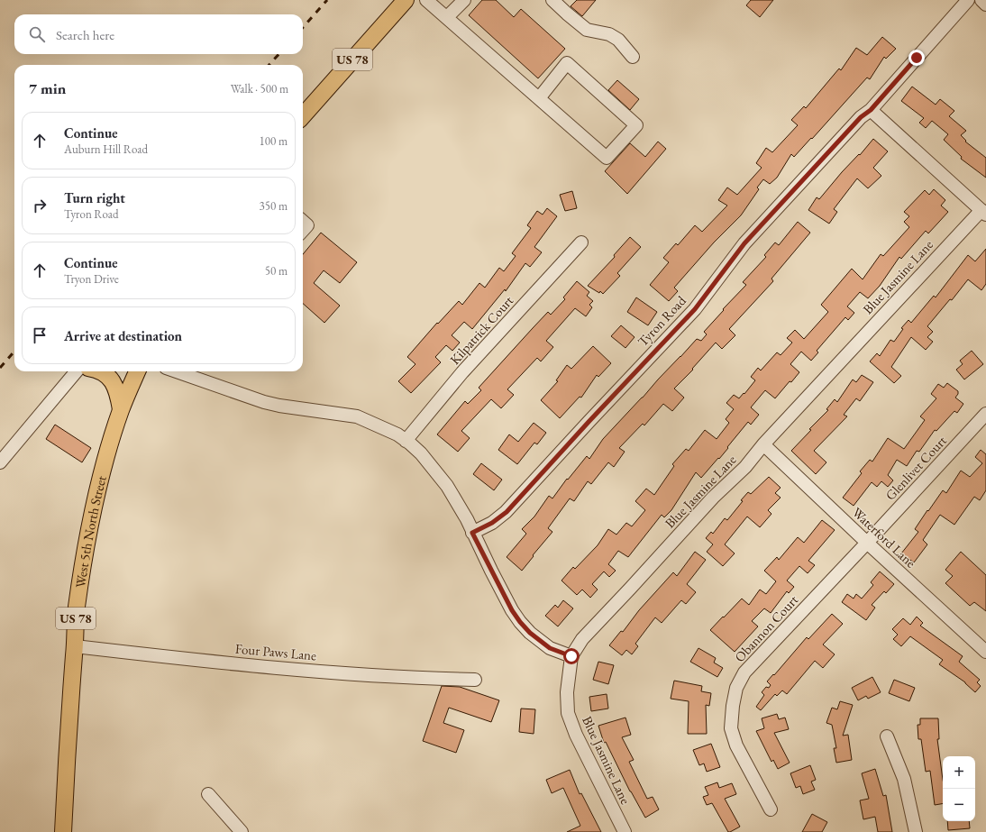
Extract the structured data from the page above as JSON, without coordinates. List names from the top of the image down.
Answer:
{
  "streets": {
    "main road": ["US 78", "West 5th North Street"],
    "street": [
      "Blue Jasmine Lane",
      "Tyron Road",
      "Kilpatrick Court",
      "Glenlivet Court",
      "Waterford Lane",
      "Obannon Court",
      "Four Paws Lane"
    ]
  },
  "crossings": [
    ["Blue Jasmine Lane", "Waterford Lane"],
    ["Glenlivet Court", "Waterford Lane"],
    ["Glenlivet Court", "Obannon Court"],
    ["West 5th North Street", "Four Paws Lane"],
    ["Waterford Lane", "Obannon Court"]
  ],
  "page": {
    "search": "Search here",
    "heading": ["7 min", "Walk · 500 m"],
    "list": [
      ["Continue", "Auburn Hill Road", "100 m"],
      ["Turn right", "Tyron Road", "350 m"],
      ["Continue", "Tryon Drive", "50 m"],
      "Arrive at destination"
    ],
    "map_buttons": ["+", "−"]
  }
}
